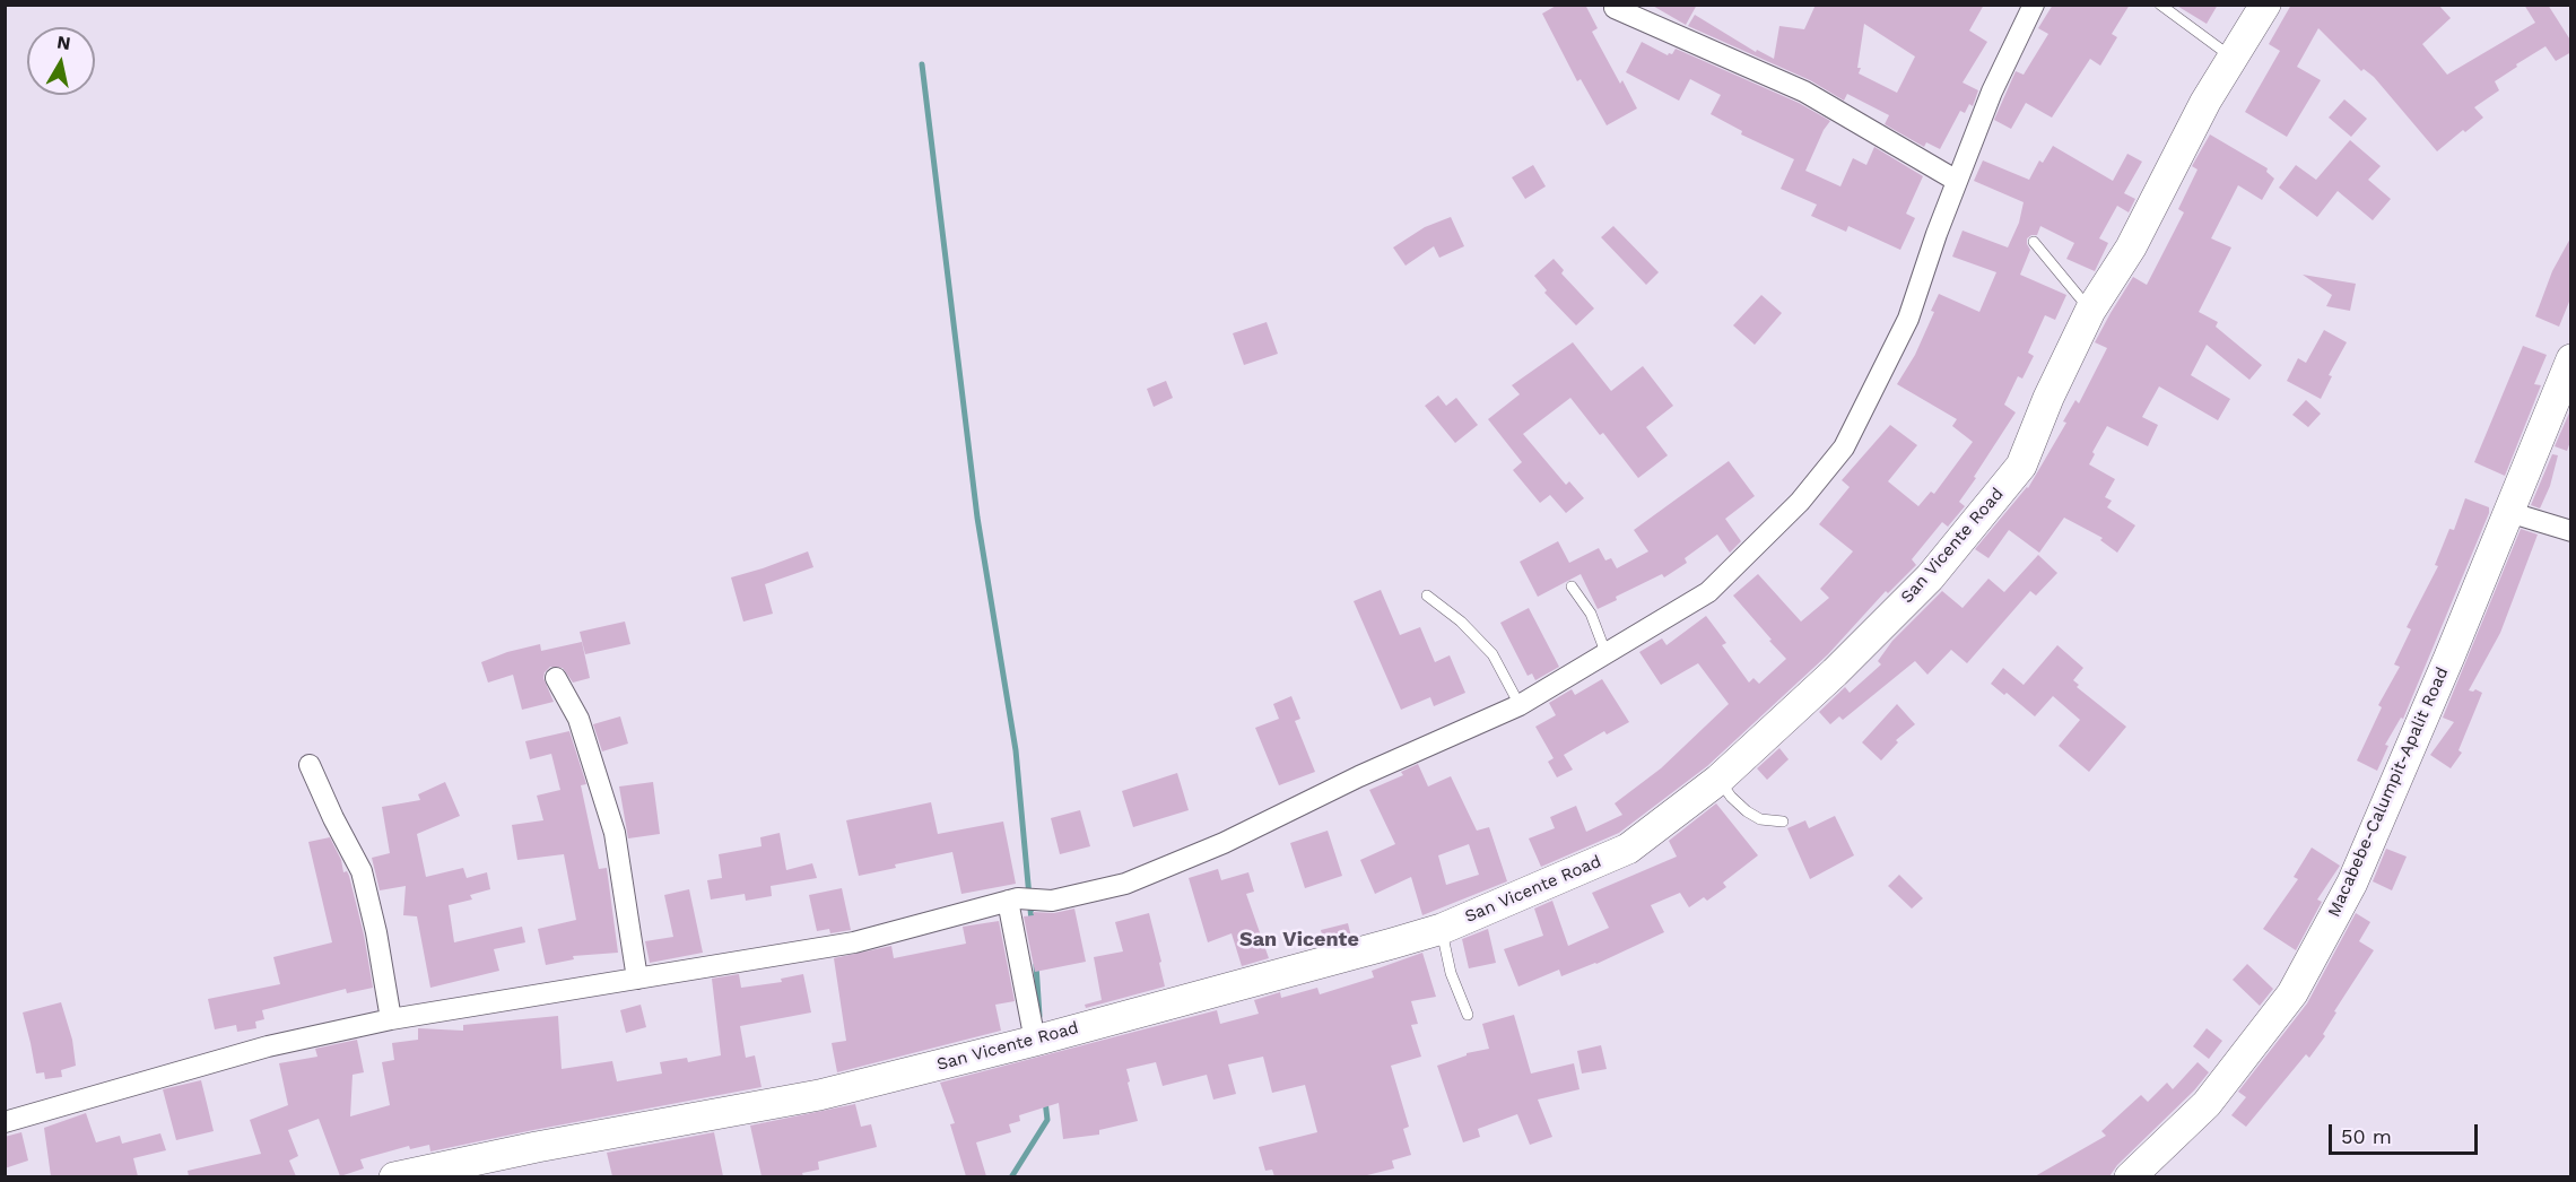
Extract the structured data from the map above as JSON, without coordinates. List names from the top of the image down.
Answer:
{
  "streets": {
    "street": ["San Vicente Road", "Macabebe-Calumpit-Apalit Road"]
  },
  "districts": ["San Vicente"],
  "scale_bar": "50 m",
  "north": "top"
}
